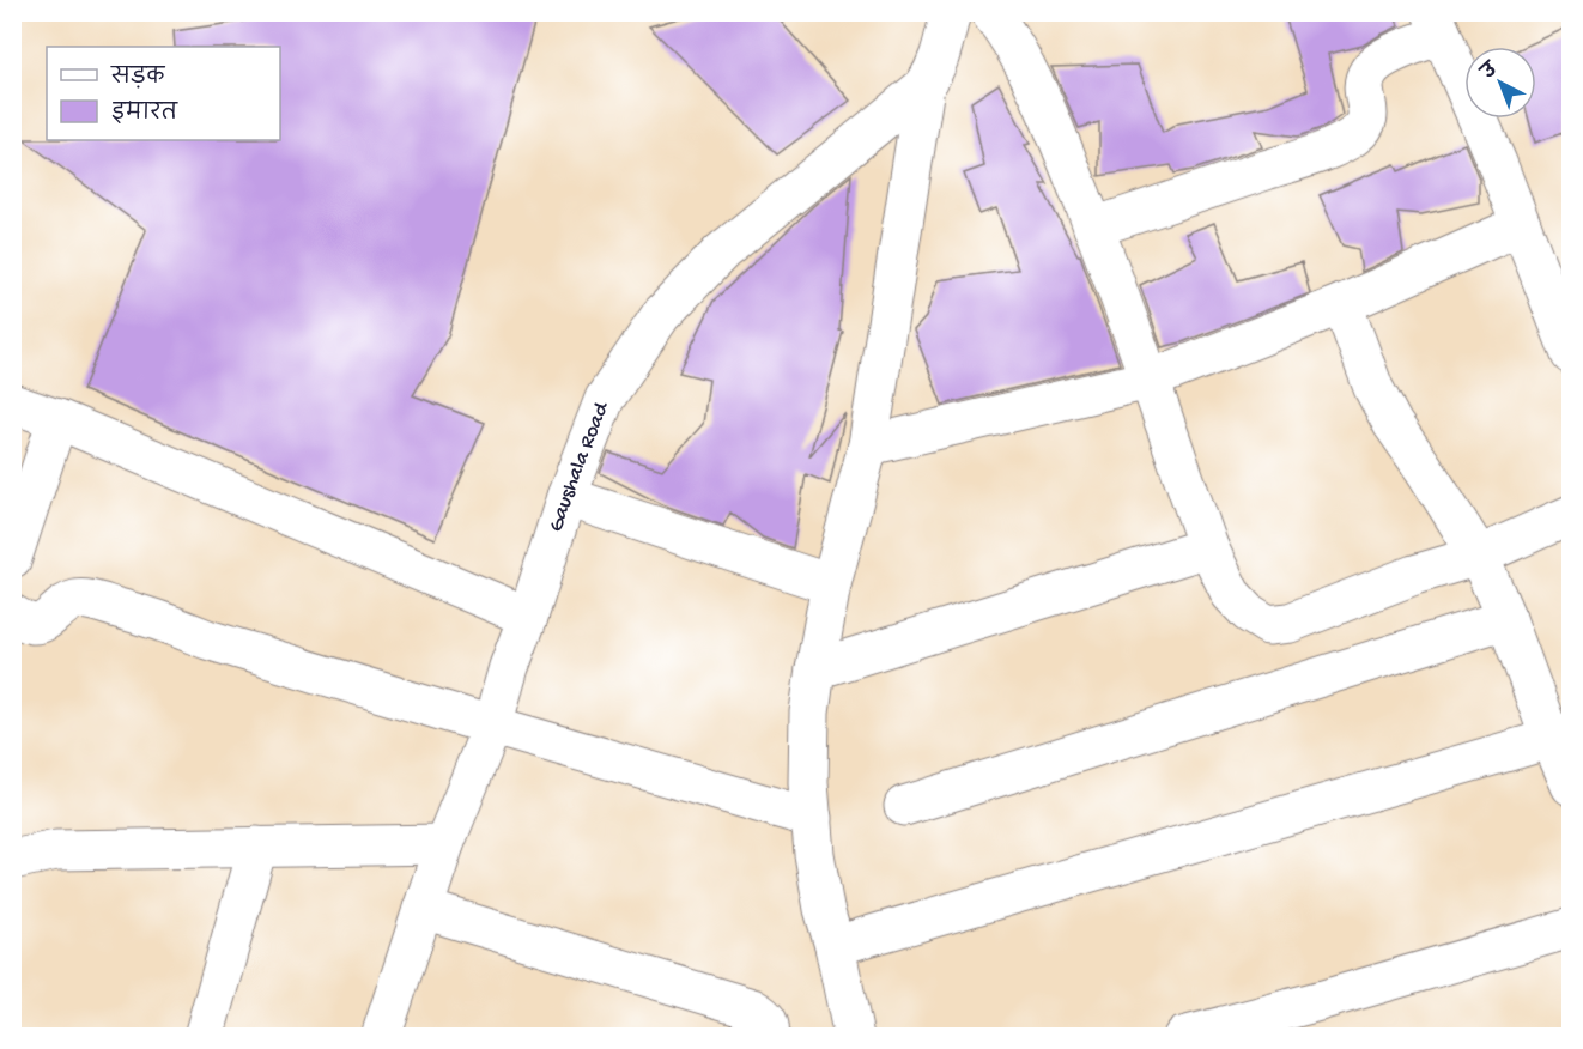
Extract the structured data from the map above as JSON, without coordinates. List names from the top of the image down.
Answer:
{
  "streets": {
    "street": ["Gaushala Road"]
  },
  "legend": ["सड़क", "इमारत"],
  "north": "top left"
}
